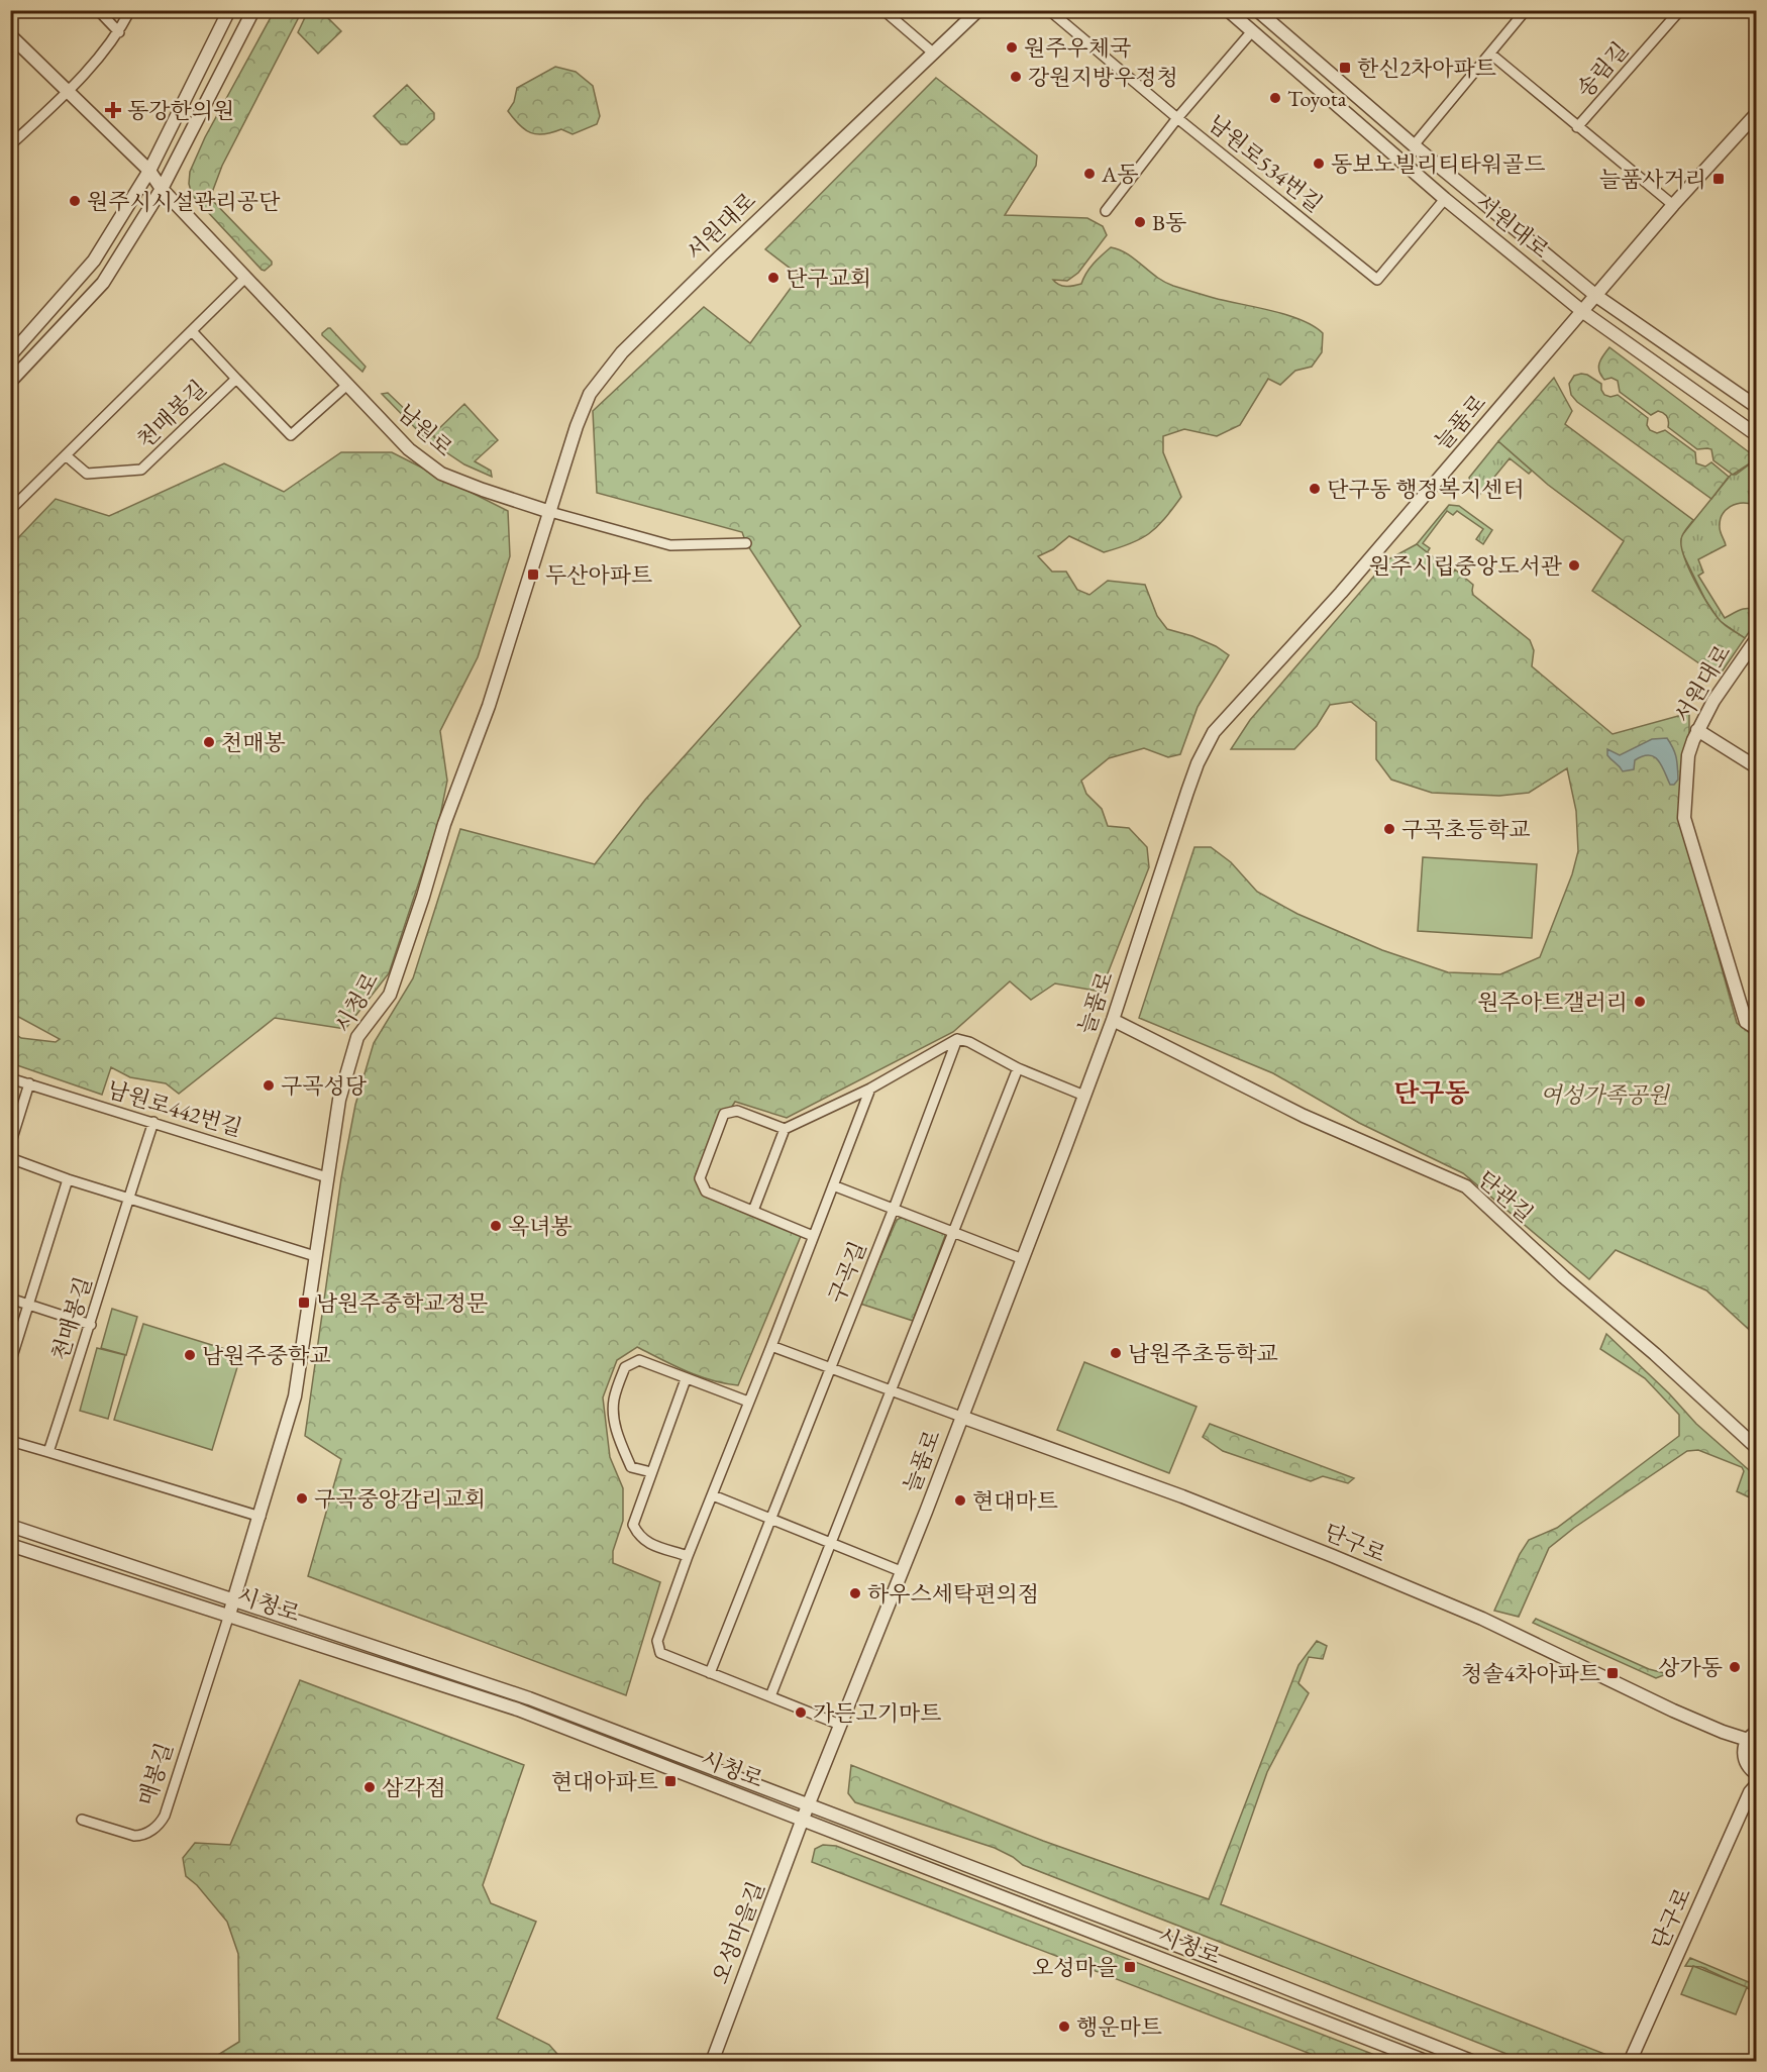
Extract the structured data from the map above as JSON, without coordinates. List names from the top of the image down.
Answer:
{
  "streets": {
    "street": [
      "송림길",
      "남원로534번길",
      "서원대로",
      "천매봉길",
      "늘품로",
      "남원로",
      "시청로",
      "남원로442번길",
      "단관길",
      "구곡길",
      "단구로",
      "매봉길",
      "오성마을길"
    ]
  },
  "crossings": [
    ["남원로534번길", "서원대로"],
    ["서원대로", "늘품로"],
    ["서원대로", "남원로"],
    ["서원대로", "시청로"],
    ["천매봉길", "남원로"],
    ["천매봉길", "남원로442번길"],
    ["늘품로", "시청로"],
    ["늘품로", "단관길"],
    ["늘품로", "구곡길"],
    ["늘품로", "단구로"],
    ["늘품로", "오성마을길"],
    ["남원로", "시청로"],
    ["시청로", "남원로442번길"],
    ["시청로", "매봉길"],
    ["시청로", "오성마을길"]
  ],
  "districts": ["단구동"],
  "parks": ["여성가족공원"],
  "places": {
    "other": [
      "원주우체국",
      "강원지방우정청",
      "Toyota",
      "동보노빌리티타워골드",
      "A동",
      "원주시시설관리공단",
      "B동",
      "단구교회",
      "단구동 행정복지센터",
      "원주시립중앙도서관",
      "천매봉",
      "구곡초등학교",
      "원주아트갤러리",
      "구곡성당",
      "옥녀봉",
      "남원주초등학교",
      "남원주중학교",
      "구곡중앙감리교회",
      "현대마트",
      "하우스세탁편의점",
      "상가동",
      "가든고기마트",
      "삼각점",
      "행운마트"
    ],
    "transit": [
      "한신2차아파트",
      "늘품사거리",
      "두산아파트",
      "남원주중학교정문",
      "청솔4차아파트",
      "현대아파트",
      "오성마을"
    ],
    "health": ["동강한의원"]
  }
}
